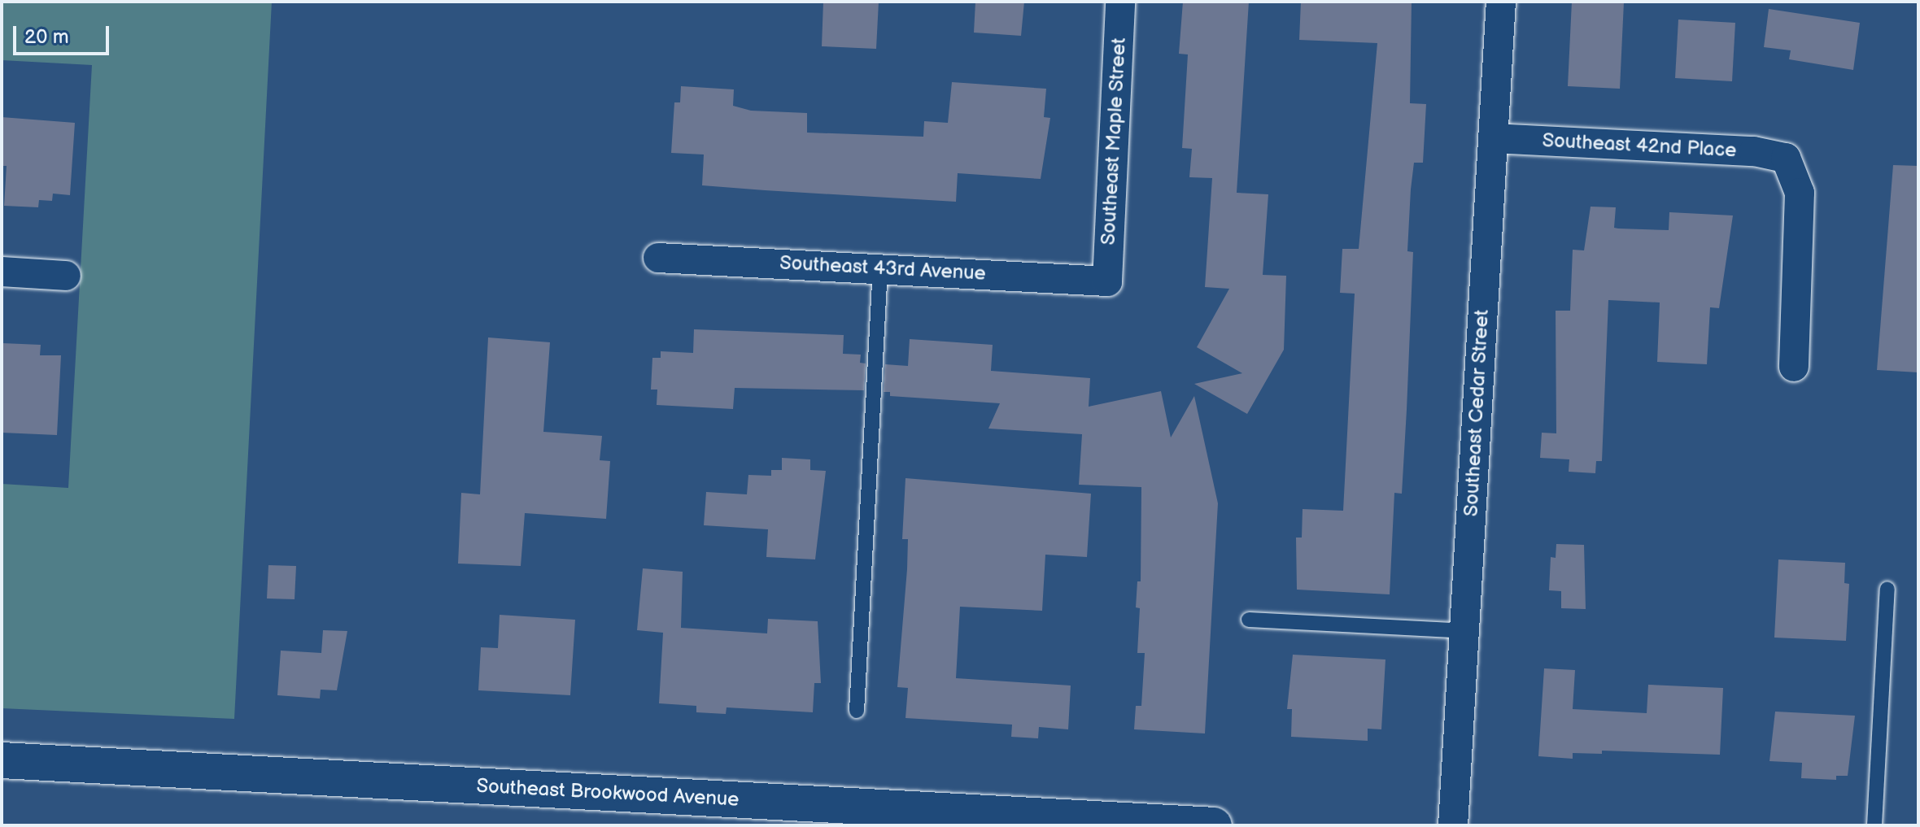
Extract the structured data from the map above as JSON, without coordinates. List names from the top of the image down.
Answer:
{
  "streets": {
    "main road": ["Southeast Brookwood Avenue"],
    "street": [
      "Southeast Maple Street",
      "Southeast 42nd Place",
      "Southeast 43rd Avenue",
      "Southeast Cedar Street"
    ]
  },
  "crossings": [
    ["Southeast Maple Street", "Southeast 43rd Avenue"],
    ["Southeast 42nd Place", "Southeast Cedar Street"]
  ],
  "scale_bar": "20 m"
}
